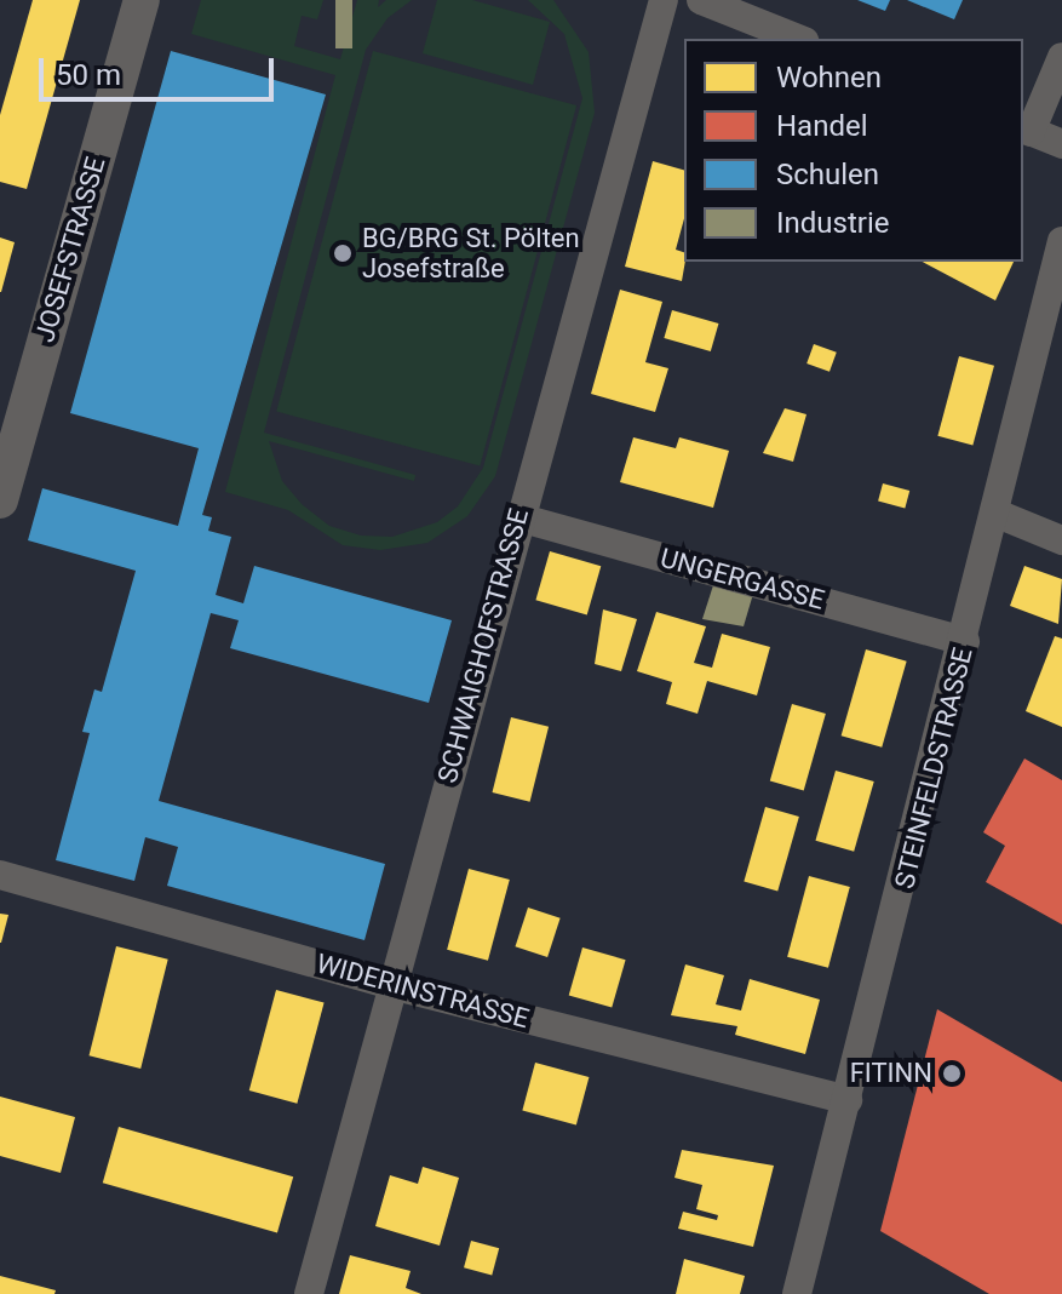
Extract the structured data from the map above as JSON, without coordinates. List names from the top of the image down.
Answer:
{
  "streets": {
    "street": [
      "JOSEFSTRASSE",
      "UNGERGASSE",
      "SCHWAIGHOFSTRASSE",
      "STEINFELDSTRASSE",
      "WIDERINSTRASSE"
    ]
  },
  "crossings": [
    ["UNGERGASSE", "SCHWAIGHOFSTRASSE"],
    ["UNGERGASSE", "STEINFELDSTRASSE"],
    ["SCHWAIGHOFSTRASSE", "WIDERINSTRASSE"],
    ["STEINFELDSTRASSE", "WIDERINSTRASSE"]
  ],
  "places": ["BG/BRG St. Pölten Josefstraße", "FITINN"],
  "legend": [
    "Wohnen",
    "Handel",
    "Schulen",
    "Industrie"
  ],
  "scale_bar": "50 m"
}
